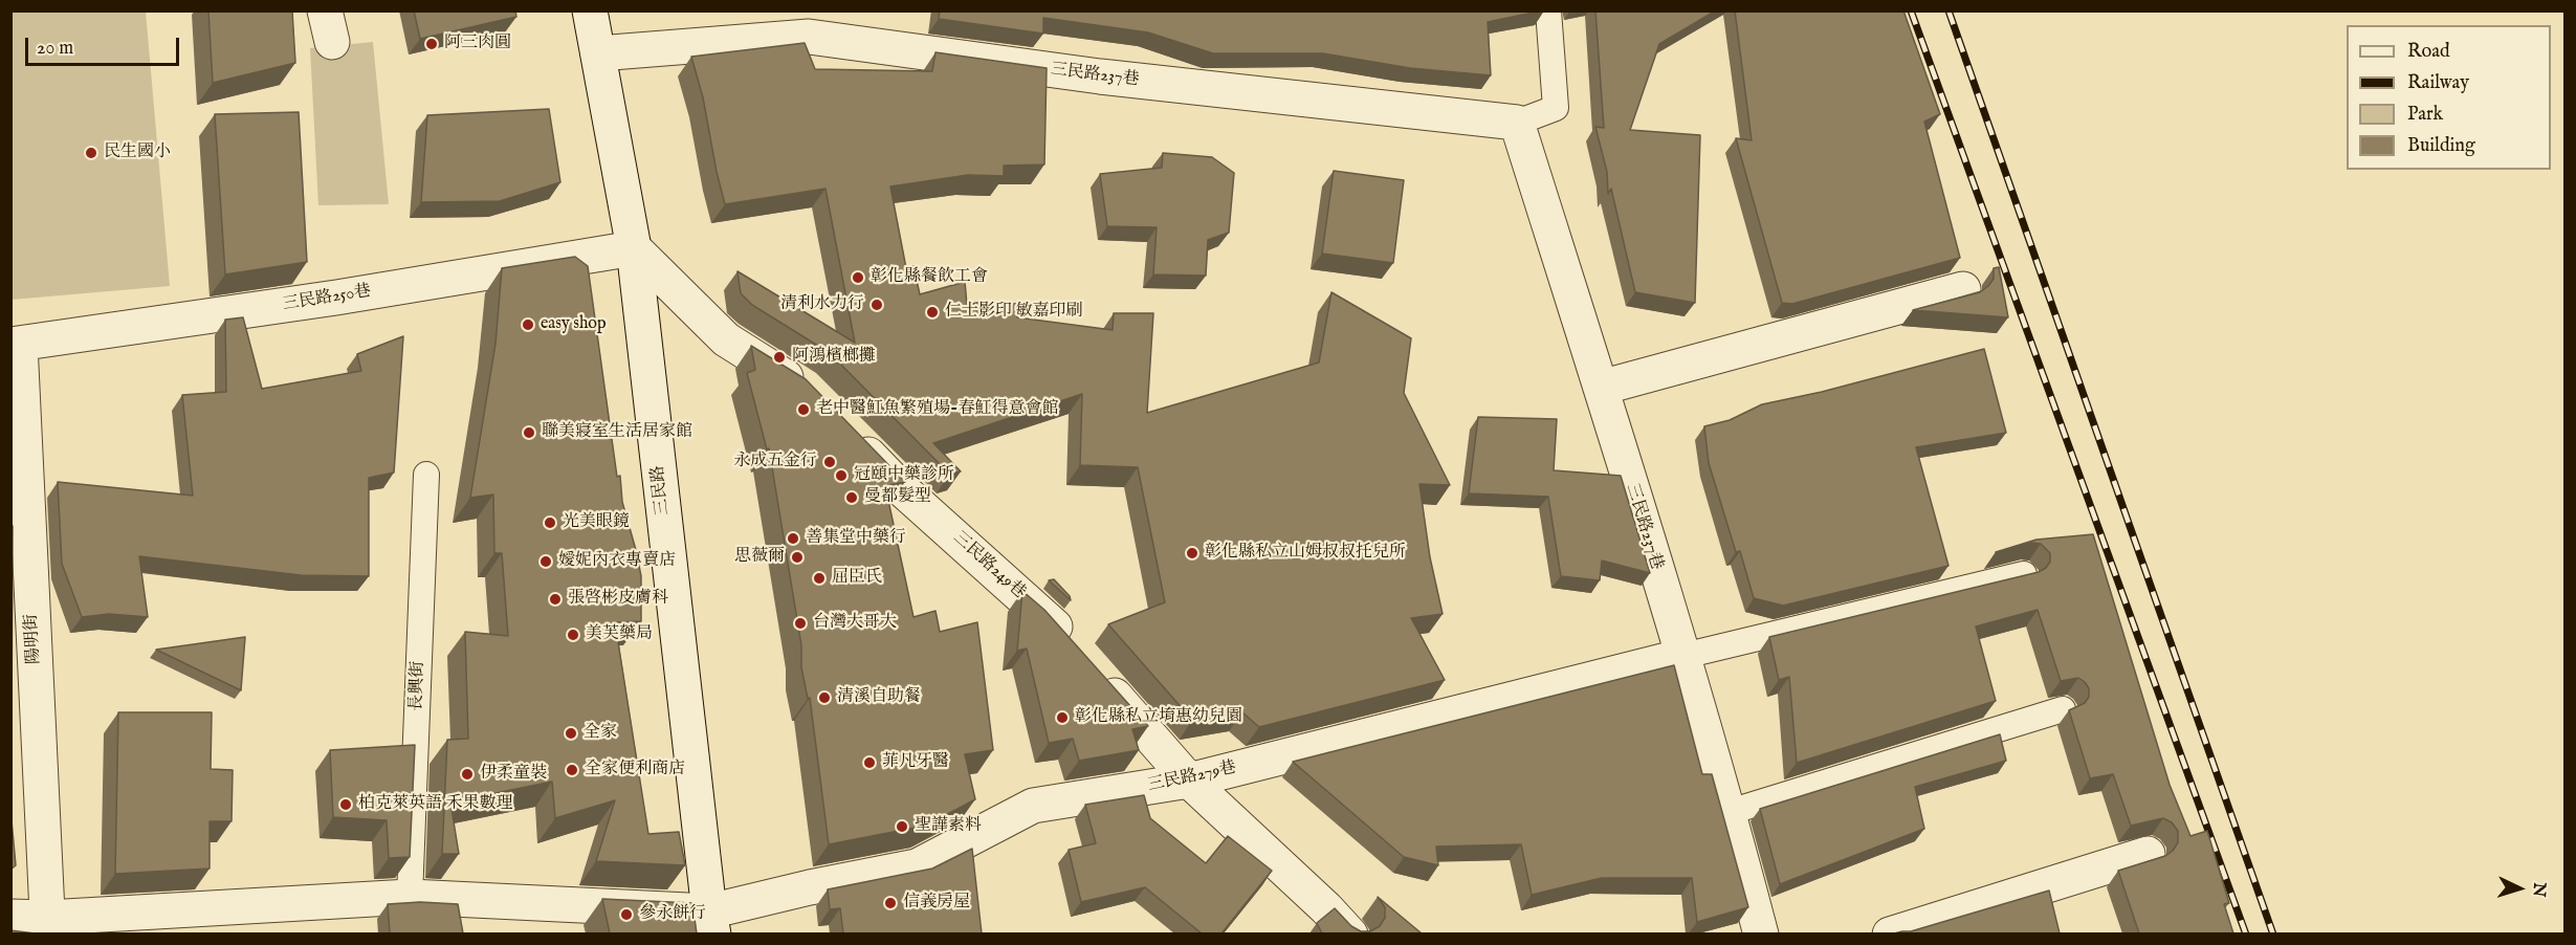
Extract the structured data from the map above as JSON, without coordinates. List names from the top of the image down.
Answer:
{
  "streets": {
    "street": [
      "三民路237巷",
      "三民路250巷",
      "三民路",
      "三民路249巷",
      "陽明街",
      "三民路279巷"
    ],
    "lane": ["長興街"]
  },
  "crossings": [
    ["三民路237巷", "三民路"],
    ["三民路237巷", "三民路279巷"],
    ["三民路250巷", "三民路"],
    ["三民路250巷", "陽明街"],
    ["三民路", "三民路279巷"],
    ["三民路249巷", "三民路279巷"]
  ],
  "places": [
    "阿三肉圓",
    "民生國小",
    "彰化縣餐飲工會",
    "清利水力行",
    "仁士影印 敏嘉印刷",
    "easy shop",
    "阿鴻檳榔攤",
    "老中醫魟魚繁殖場-春魟得意會館",
    "聯美寢室生活居家館",
    "永成五金行",
    "冠頤中藥診所",
    "曼都髮型",
    "光美眼鏡",
    "善集堂中藥行",
    "彰化縣私立山姆叔叔托兒所",
    "思薇爾",
    "嬡妮內衣專賣店",
    "屈臣氏",
    "張啓彬皮膚科",
    "台灣大哥大",
    "美芙藥局",
    "清溪自助餐",
    "彰化縣私立堉惠幼兒園",
    "全家",
    "菲凡牙醫",
    "全家便利商店",
    "伊柔童裝",
    "柏克萊英語 禾果數理",
    "聖譁素料",
    "信義房屋",
    "參永餅行"
  ],
  "legend": [
    "Road",
    "Railway",
    "Park",
    "Building"
  ],
  "scale_bar": "20 m",
  "north": "right"
}
